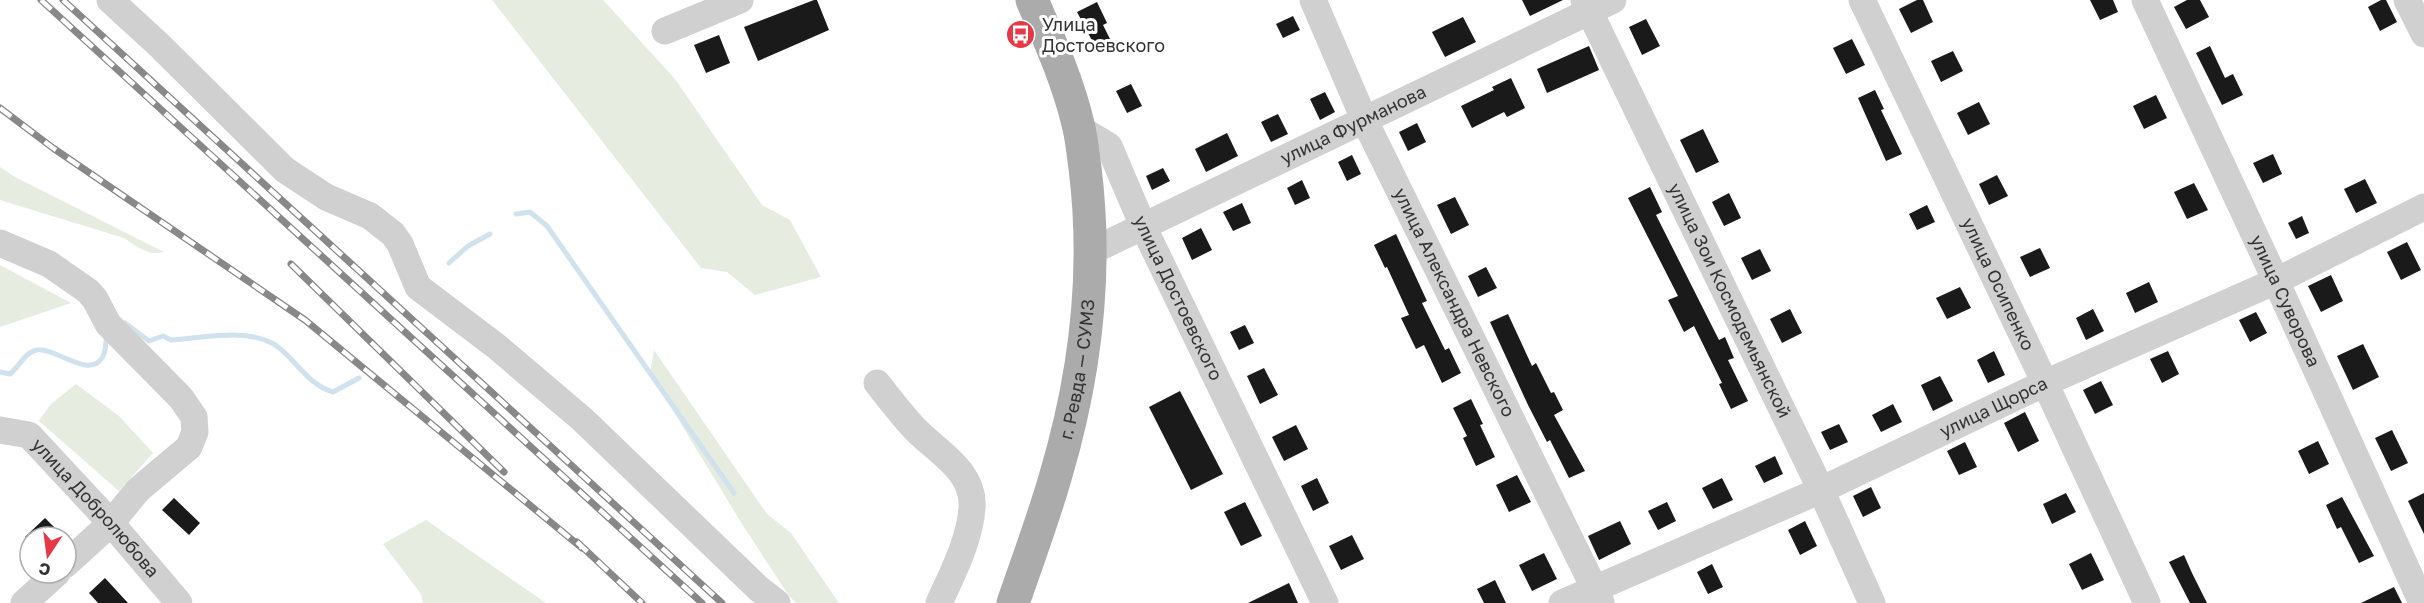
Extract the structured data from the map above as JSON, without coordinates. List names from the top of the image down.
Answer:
{
  "streets": {
    "main road": ["г. Ревда — СУМЗ"],
    "street": [
      "улица Фурманова",
      "улица Осипенко",
      "улица Достоевского",
      "улица Зои Космодемьянской",
      "улица Суворова",
      "улица Александра Невского",
      "улица Щорса",
      "улица Добролюбова"
    ]
  },
  "crossings": [
    ["улица Фурманова", "улица Достоевского"],
    ["улица Фурманова", "улица Зои Космодемьянской"],
    ["улица Фурманова", "улица Александра Невского"],
    ["улица Фурманова", "г. Ревда — СУМЗ"],
    ["улица Осипенко", "улица Щорса"],
    ["улица Достоевского", "г. Ревда — СУМЗ"],
    ["улица Зои Космодемьянской", "улица Щорса"],
    ["улица Суворова", "улица Щорса"],
    ["улица Александра Невского", "улица Щорса"]
  ],
  "places": {
    "bus stop": ["Улица Достоевского"]
  },
  "north": "bottom"
}
